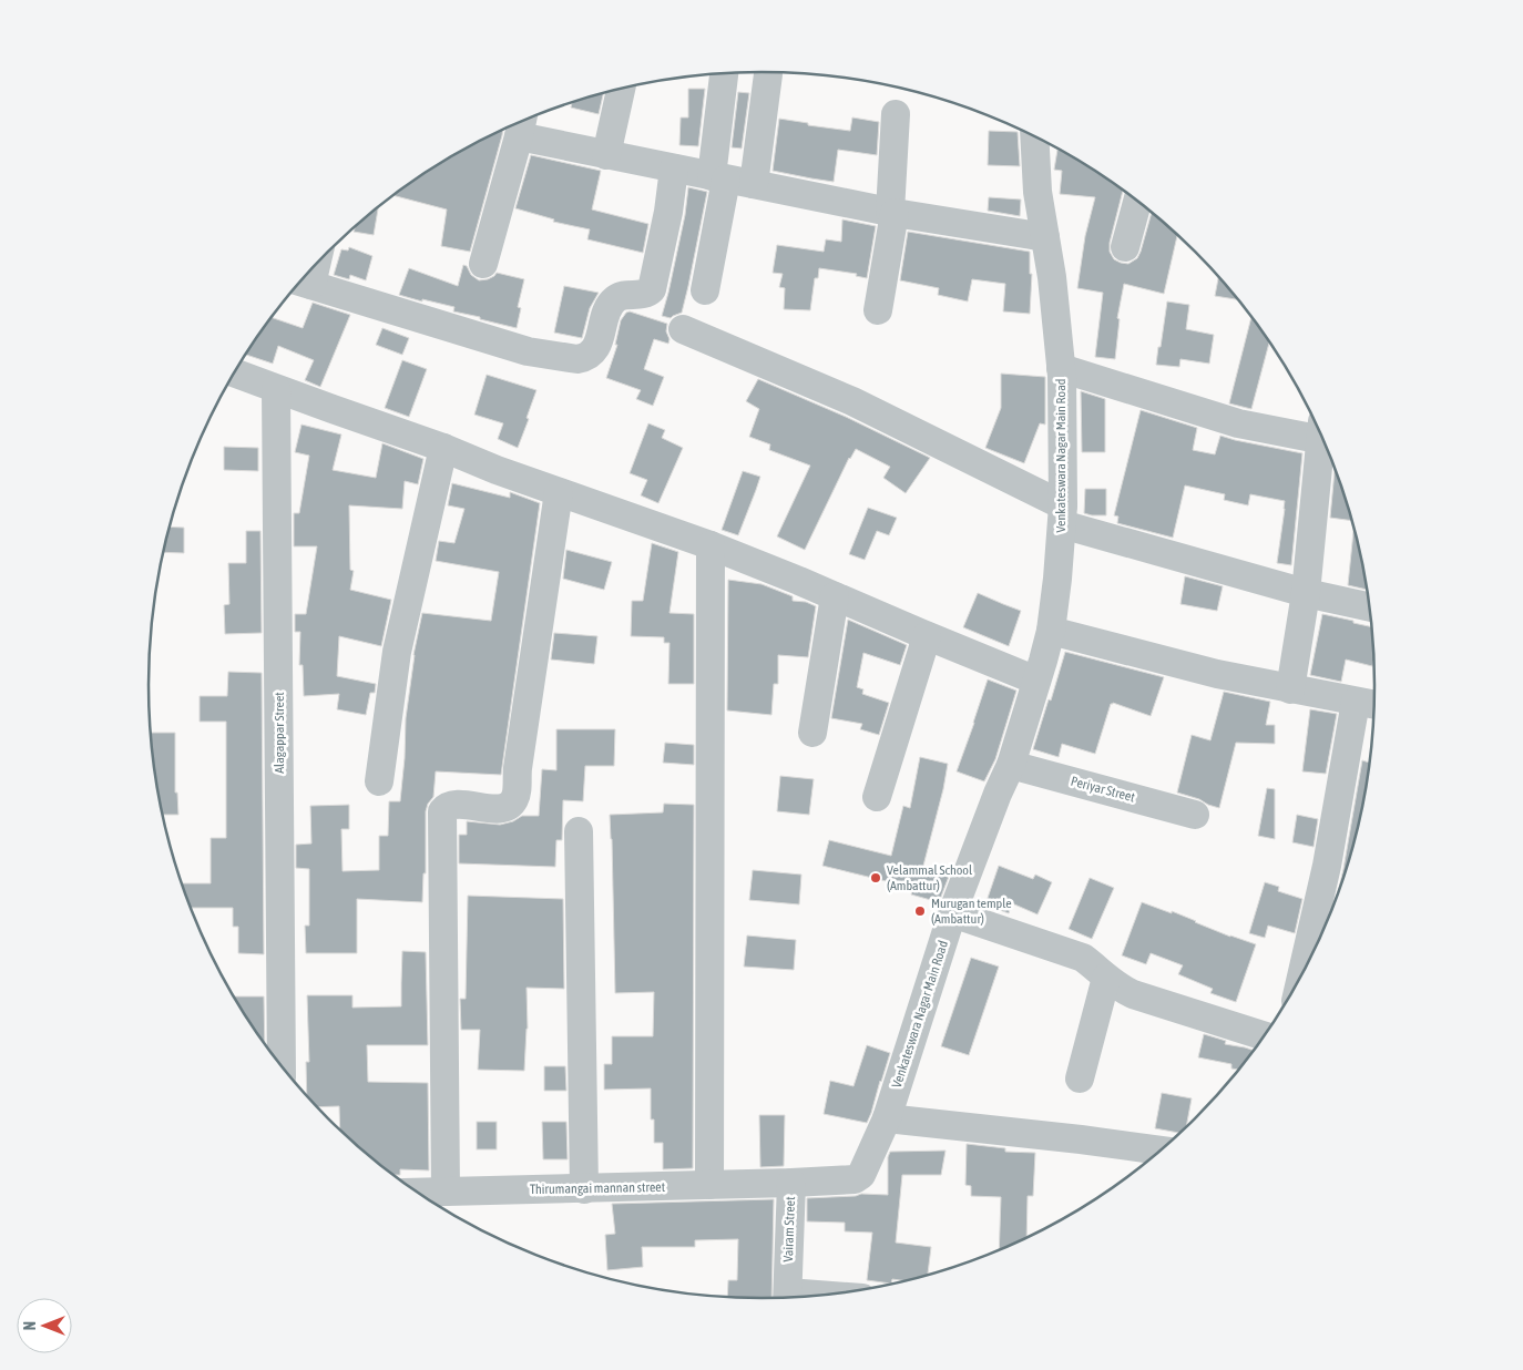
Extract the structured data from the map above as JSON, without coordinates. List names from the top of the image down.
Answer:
{
  "streets": {
    "street": [
      "Venkateswara Nagar Main Road",
      "Alagappar Street",
      "Periyar Street",
      "Thirumangai mannan street",
      "Vairam Street"
    ]
  },
  "crossings": [
    ["Venkateswara Nagar Main Road", "Periyar Street"],
    ["Venkateswara Nagar Main Road", "Vairam Street"],
    ["Thirumangai mannan street", "Vairam Street"]
  ],
  "places": ["Velammal School (Ambattur)", "Murugan temple (Ambattur)"],
  "north": "left"
}
